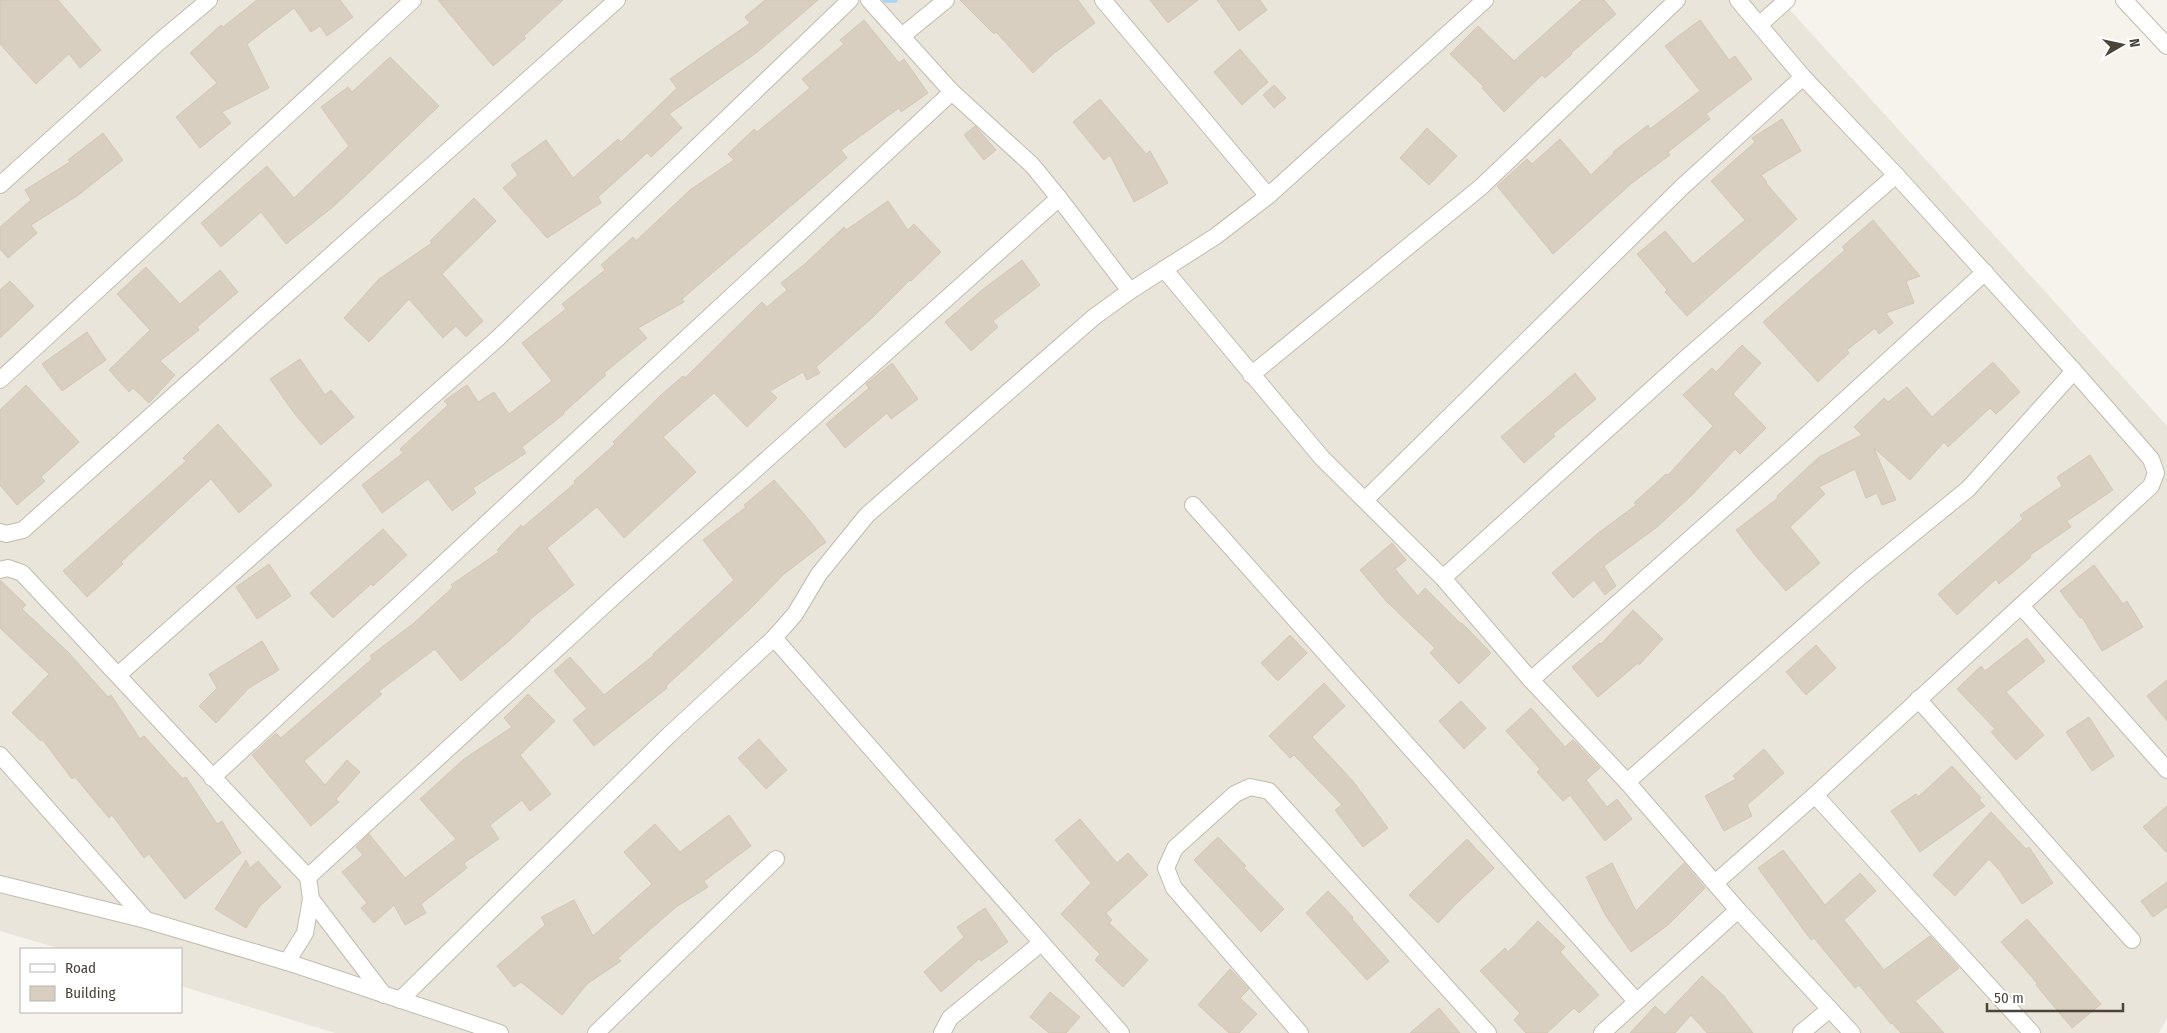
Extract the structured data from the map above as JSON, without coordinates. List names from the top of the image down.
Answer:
{
  "legend": ["Road", "Building"],
  "scale_bar": "50 m",
  "north": "right"
}
